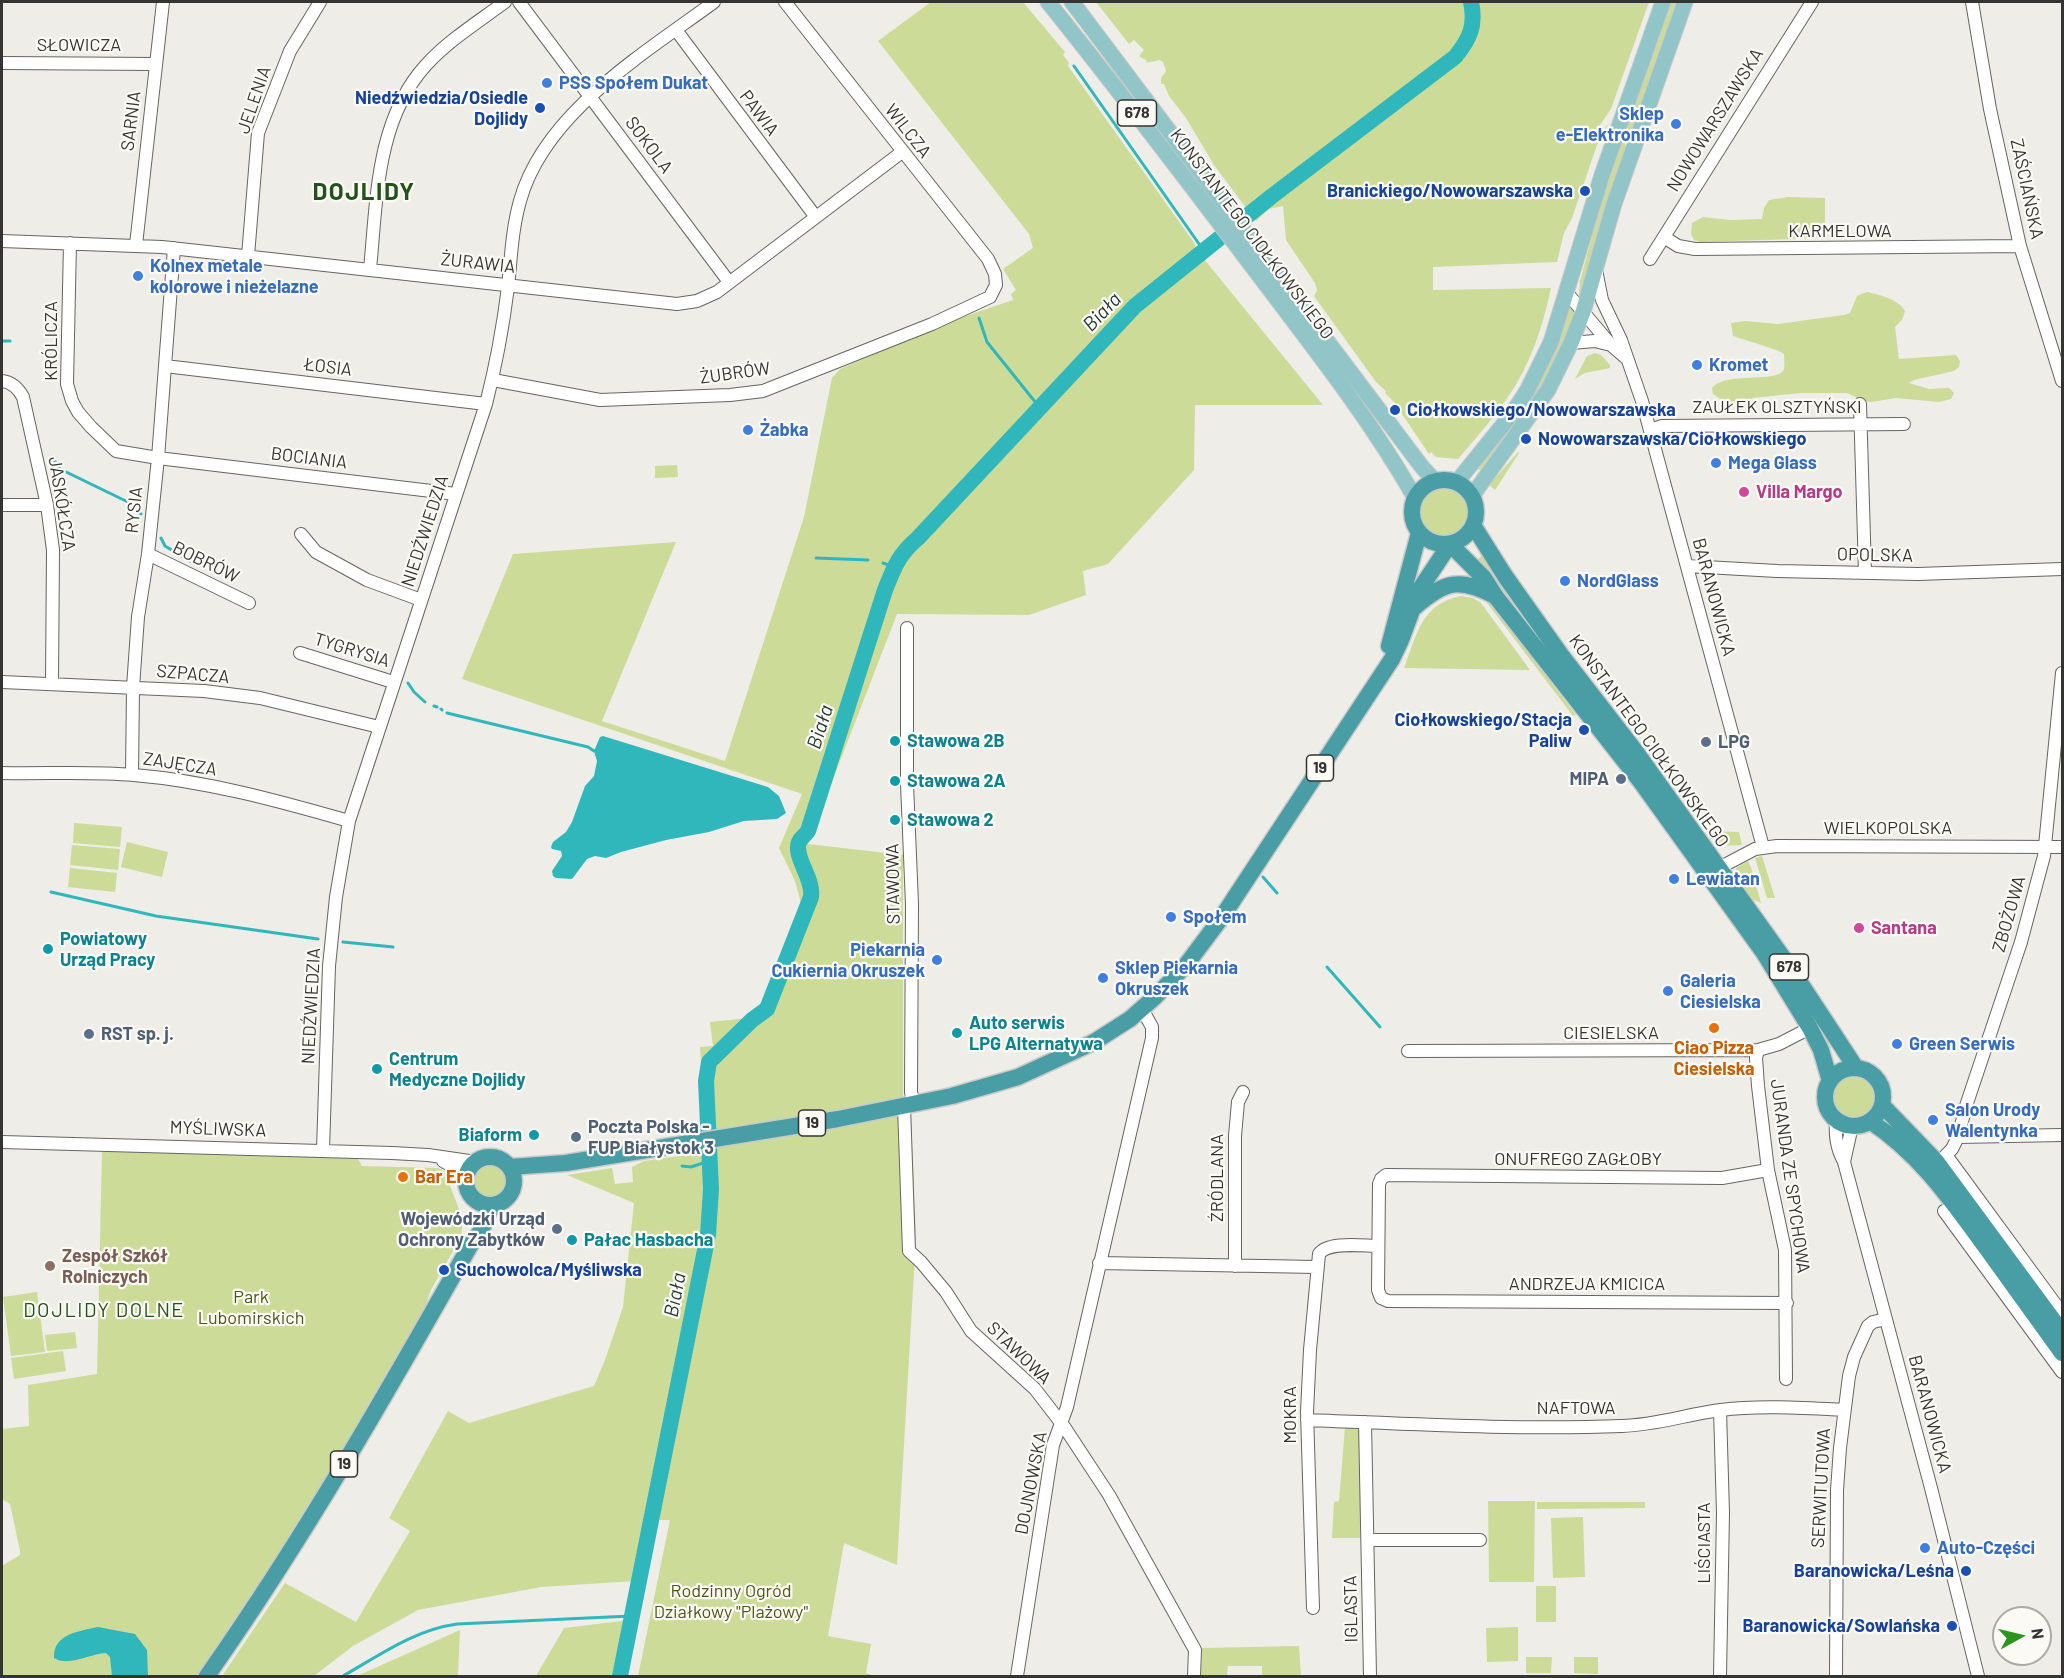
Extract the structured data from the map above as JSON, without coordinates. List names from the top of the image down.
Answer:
{
  "streets": {
    "highway": ["678", "KONSTANTEGO CIOŁKOWSKIEGO", "19"],
    "street": [
      "SŁOWICZA",
      "JELENIA",
      "PAWIA",
      "NOWOWARSZAWSKA",
      "SARNIA",
      "WILCZA",
      "SOKOLA",
      "ZAŚCIAŃSKA",
      "KARMELOWA",
      "ŻURAWIA",
      "KRÓLICZA",
      "ŁOSIA",
      "ŻUBRÓW",
      "ZAUŁEK OLSZTYŃSKI",
      "BOCIANIA",
      "JASKÓŁCZA",
      "RYSIA",
      "NIEDŹWIEDZIA",
      "OPOLSKA",
      "BOBRÓW",
      "BARANOWICKA",
      "TYGRYSIA",
      "SZPACZA",
      "ZAJĘCZA",
      "WIELKOPOLSKA",
      "STAWOWA",
      "ZBOŻOWA",
      "CIESIELSKA",
      "MYŚLIWSKA",
      "ONUFREGO ZAGŁOBY",
      "JURANDA ZE SPYCHOWA",
      "ŹRÓDLANA",
      "ANDRZEJA KMICICA",
      "NAFTOWA",
      "MOKRA",
      "DOJNOWSKA",
      "SERWITUTOWA",
      "LIŚCIASTA",
      "IGLASTA"
    ]
  },
  "crossings": [
    ["SŁOWICZA", "SARNIA"],
    ["JELENIA", "ŻURAWIA"],
    ["PAWIA", "ŻURAWIA"],
    ["PAWIA", "NIEDŹWIEDZIA"],
    ["678", "KONSTANTEGO CIOŁKOWSKIEGO"],
    ["678", "BARANOWICKA"],
    ["NOWOWARSZAWSKA", "KARMELOWA"],
    ["SARNIA", "ŻURAWIA"],
    ["WILCZA", "ŻURAWIA"],
    ["WILCZA", "ŻUBRÓW"],
    ["SOKOLA", "ŻURAWIA"],
    ["SOKOLA", "NIEDŹWIEDZIA"],
    ["ZAŚCIAŃSKA", "KARMELOWA"],
    ["KONSTANTEGO CIOŁKOWSKIEGO", "BARANOWICKA"],
    ["KONSTANTEGO CIOŁKOWSKIEGO", "19"],
    ["KONSTANTEGO CIOŁKOWSKIEGO", "WIELKOPOLSKA"],
    ["KONSTANTEGO CIOŁKOWSKIEGO", "CIESIELSKA"],
    ["ŻURAWIA", "KRÓLICZA"],
    ["ŻURAWIA", "RYSIA"],
    ["ŻURAWIA", "NIEDŹWIEDZIA"],
    ["KRÓLICZA", "BOCIANIA"],
    ["KRÓLICZA", "RYSIA"],
    ["ŁOSIA", "RYSIA"],
    ["ŁOSIA", "NIEDŹWIEDZIA"],
    ["ŻUBRÓW", "NIEDŹWIEDZIA"],
    ["ZAUŁEK OLSZTYŃSKI", "BARANOWICKA"],
    ["BOCIANIA", "RYSIA"],
    ["BOCIANIA", "NIEDŹWIEDZIA"],
    ["JASKÓŁCZA", "SZPACZA"],
    ["RYSIA", "BOBRÓW"],
    ["RYSIA", "SZPACZA"],
    ["RYSIA", "ZAJĘCZA"],
    ["NIEDŹWIEDZIA", "TYGRYSIA"],
    ["NIEDŹWIEDZIA", "SZPACZA"],
    ["NIEDŹWIEDZIA", "ZAJĘCZA"],
    ["NIEDŹWIEDZIA", "MYŚLIWSKA"],
    ["OPOLSKA", "BARANOWICKA"],
    ["BARANOWICKA", "WIELKOPOLSKA"],
    ["BARANOWICKA", "SERWITUTOWA"],
    ["19", "STAWOWA"],
    ["19", "MYŚLIWSKA"],
    ["19", "DOJNOWSKA"],
    ["WIELKOPOLSKA", "ZBOŻOWA"],
    ["STAWOWA", "DOJNOWSKA"],
    ["CIESIELSKA", "JURANDA ZE SPYCHOWA"],
    ["ONUFREGO ZAGŁOBY", "JURANDA ZE SPYCHOWA"],
    ["ONUFREGO ZAGŁOBY", "ANDRZEJA KMICICA"],
    ["JURANDA ZE SPYCHOWA", "ANDRZEJA KMICICA"],
    ["NAFTOWA", "MOKRA"],
    ["NAFTOWA", "SERWITUTOWA"],
    ["NAFTOWA", "LIŚCIASTA"],
    ["NAFTOWA", "IGLASTA"]
  ],
  "districts": ["DOJLIDY", "DOJLIDY DOLNE"],
  "water": ["Biała"],
  "parks": ["Park Lubomirskich", "Rodzinny Ogród Działkowy \"Plażowy\""],
  "places": [
    "PSS Społem Dukat",
    "Niedźwiedzia/Osiedle Dojlidy",
    "Sklep e-Elektronika",
    "Branickiego/Nowowarszawska",
    "Kolnex metale kolorowe i nieżelazne",
    "Kromet",
    "Ciołkowskiego/Nowowarszawska",
    "Żabka",
    "Nowowarszawska/Ciołkowskiego",
    "Mega Glass",
    "Villa Margo",
    "NordGlass",
    "Ciołkowskiego/Stacja Paliw",
    "Stawowa 2B",
    "LPG",
    "MIPA",
    "Stawowa 2A",
    "Stawowa 2",
    "Lewiatan",
    "Społem",
    "Santana",
    "Powiatowy Urząd Pracy",
    "Piekarnia Cukiernia Okruszek",
    "Sklep Piekarnia Okruszek",
    "Galeria Ciesielska",
    "Ciao Pizza Ciesielska",
    "Auto serwis LPG Alternatywa",
    "RST sp. j.",
    "Green Serwis",
    "Centrum Medyczne Dojlidy",
    "Salon Urody Walentynka",
    "Biaform",
    "Poczta Polska - FUP Białystok 3",
    "Bar Era",
    "Wojewódzki Urząd Ochrony Zabytków",
    "Pałac Hasbacha",
    "Zespół Szkół Rolniczych",
    "Suchowolca/Myśliwska",
    "Auto-Części",
    "Baranowicka/Leśna",
    "Baranowicka/Sowlańska"
  ],
  "north": "right"
}
